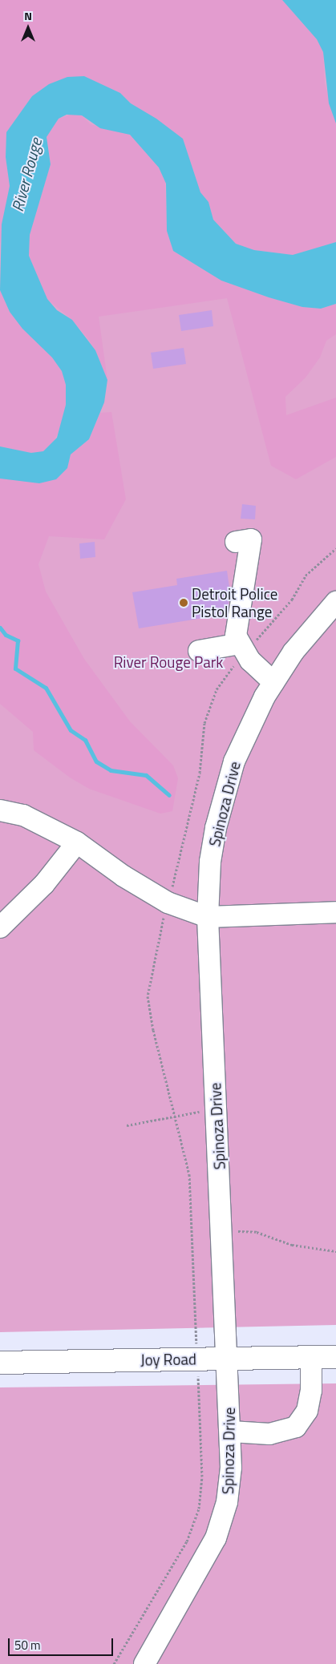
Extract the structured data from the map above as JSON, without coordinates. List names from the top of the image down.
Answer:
{
  "streets": {
    "main road": ["Joy Road"],
    "street": ["Spinoza Drive"]
  },
  "crossings": [
    ["Spinoza Drive", "Joy Road"]
  ],
  "water": ["River Rouge"],
  "parks": ["River Rouge Park"],
  "places": ["Detroit Police Pistol Range"],
  "scale_bar": "50 m",
  "north": "top"
}
